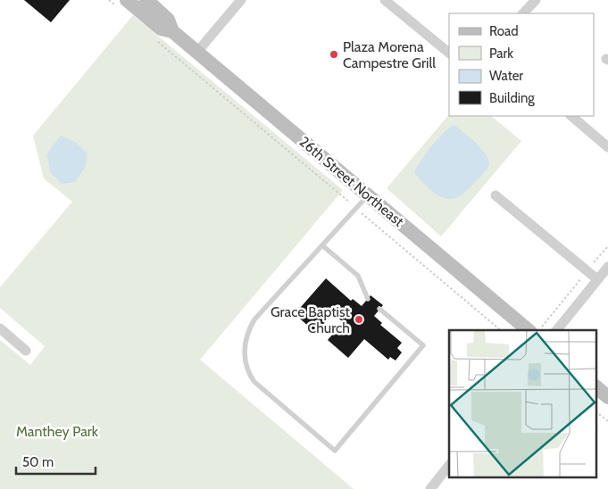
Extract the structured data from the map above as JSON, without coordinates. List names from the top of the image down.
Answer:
{
  "streets": {
    "main road": ["26th Street Northeast"]
  },
  "parks": ["Manthey Park"],
  "places": ["Plaza Morena Campestre Grill", "Grace Baptist Church"],
  "legend": [
    "Road",
    "Park",
    "Water",
    "Building"
  ],
  "scale_bar": "50 m"
}
